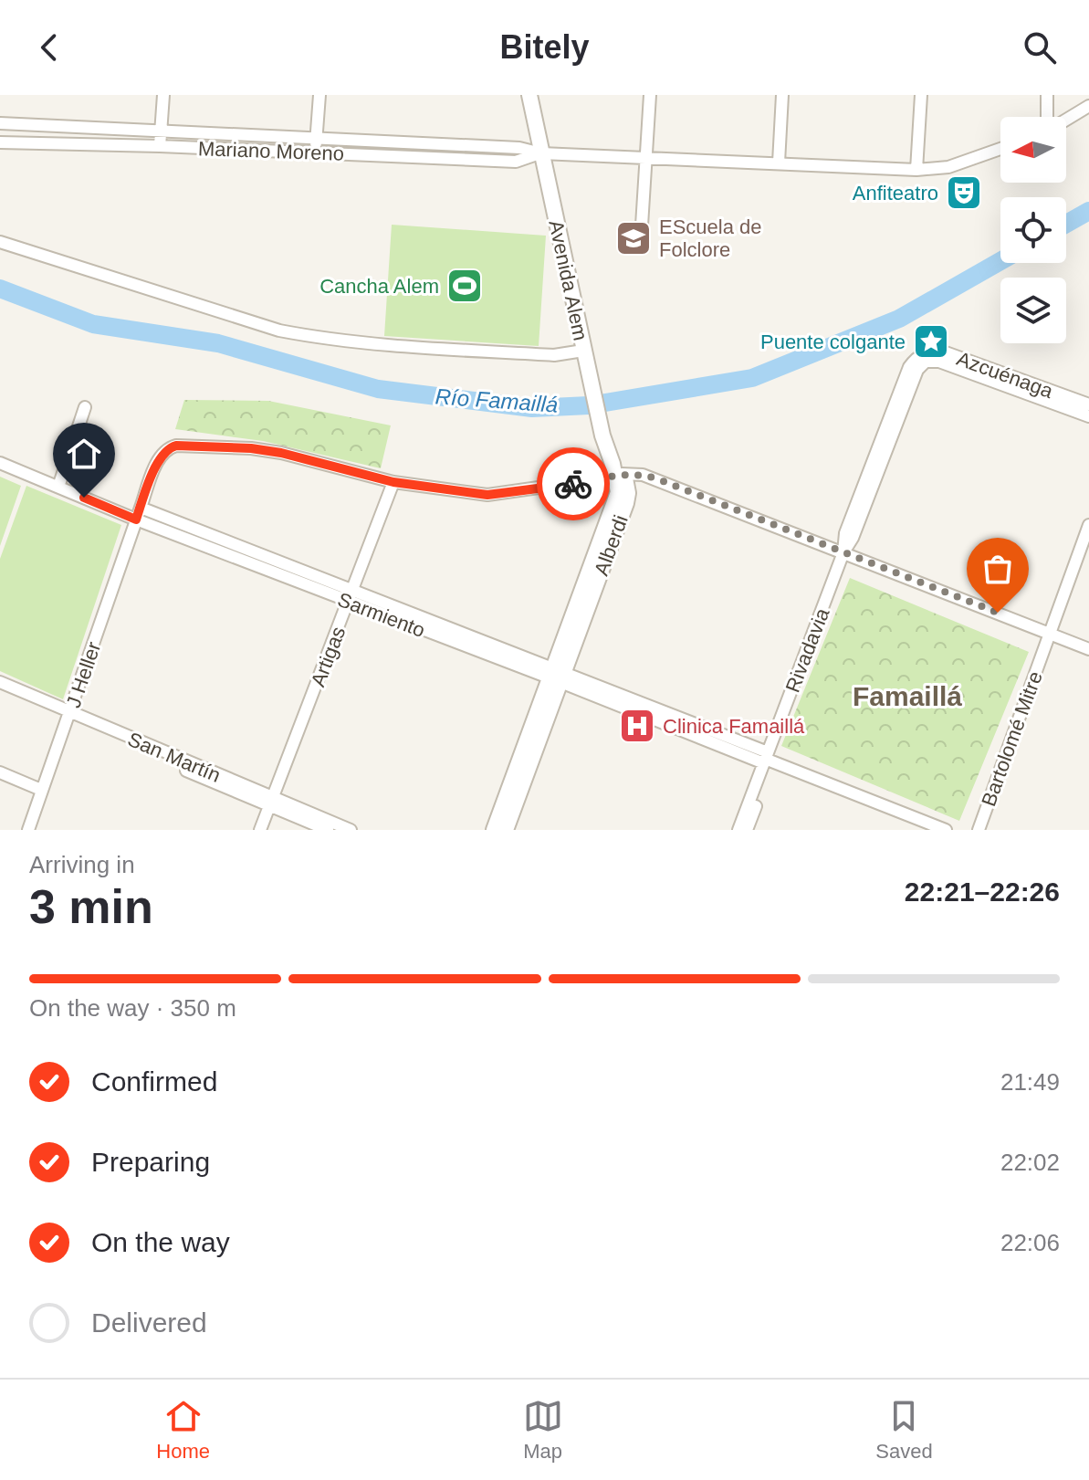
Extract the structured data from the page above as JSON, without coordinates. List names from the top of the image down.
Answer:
{
  "streets": {
    "street": [
      "Mariano Moreno",
      "Avenida Alem",
      "Azcuénaga",
      "Alberdi",
      "Sarmiento",
      "Rivadavia",
      "Artigas",
      "J Heller",
      "Bartolomé Mitre",
      "San Martín"
    ]
  },
  "crossings": [
    ["Mariano Moreno", "Avenida Alem"],
    ["Avenida Alem", "Alberdi"],
    ["Avenida Alem", "J Heller"],
    ["Azcuénaga", "Rivadavia"],
    ["Alberdi", "Sarmiento"],
    ["Alberdi", "J Heller"],
    ["Sarmiento", "Rivadavia"],
    ["Sarmiento", "Artigas"],
    ["Sarmiento", "J Heller"],
    ["Rivadavia", "J Heller"],
    ["Artigas", "J Heller"],
    ["Artigas", "San Martín"],
    ["J Heller", "Bartolomé Mitre"],
    ["J Heller", "San Martín"]
  ],
  "districts": ["Famaillá"],
  "water": ["Río Famaillá"],
  "places": {
    "theatre": ["Anfiteatro"],
    "school or university": ["EScuela de Folclore"],
    "sports": ["Cancha Alem"],
    "place": ["Puente colgante"],
    "hospital": ["Clinica Famaillá"]
  },
  "north": "left",
  "page": {
    "header": "Bitely",
    "heading": ["3 min", "Arriving in", "22:21–22:26"],
    "bar": "On the way · 350 m",
    "list": [
      ["Confirmed", "21:49"],
      ["Preparing", "22:02"],
      ["On the way", "22:06"],
      "Delivered"
    ],
    "tabs": ["Home", "Map", "Saved"]
  }
}
